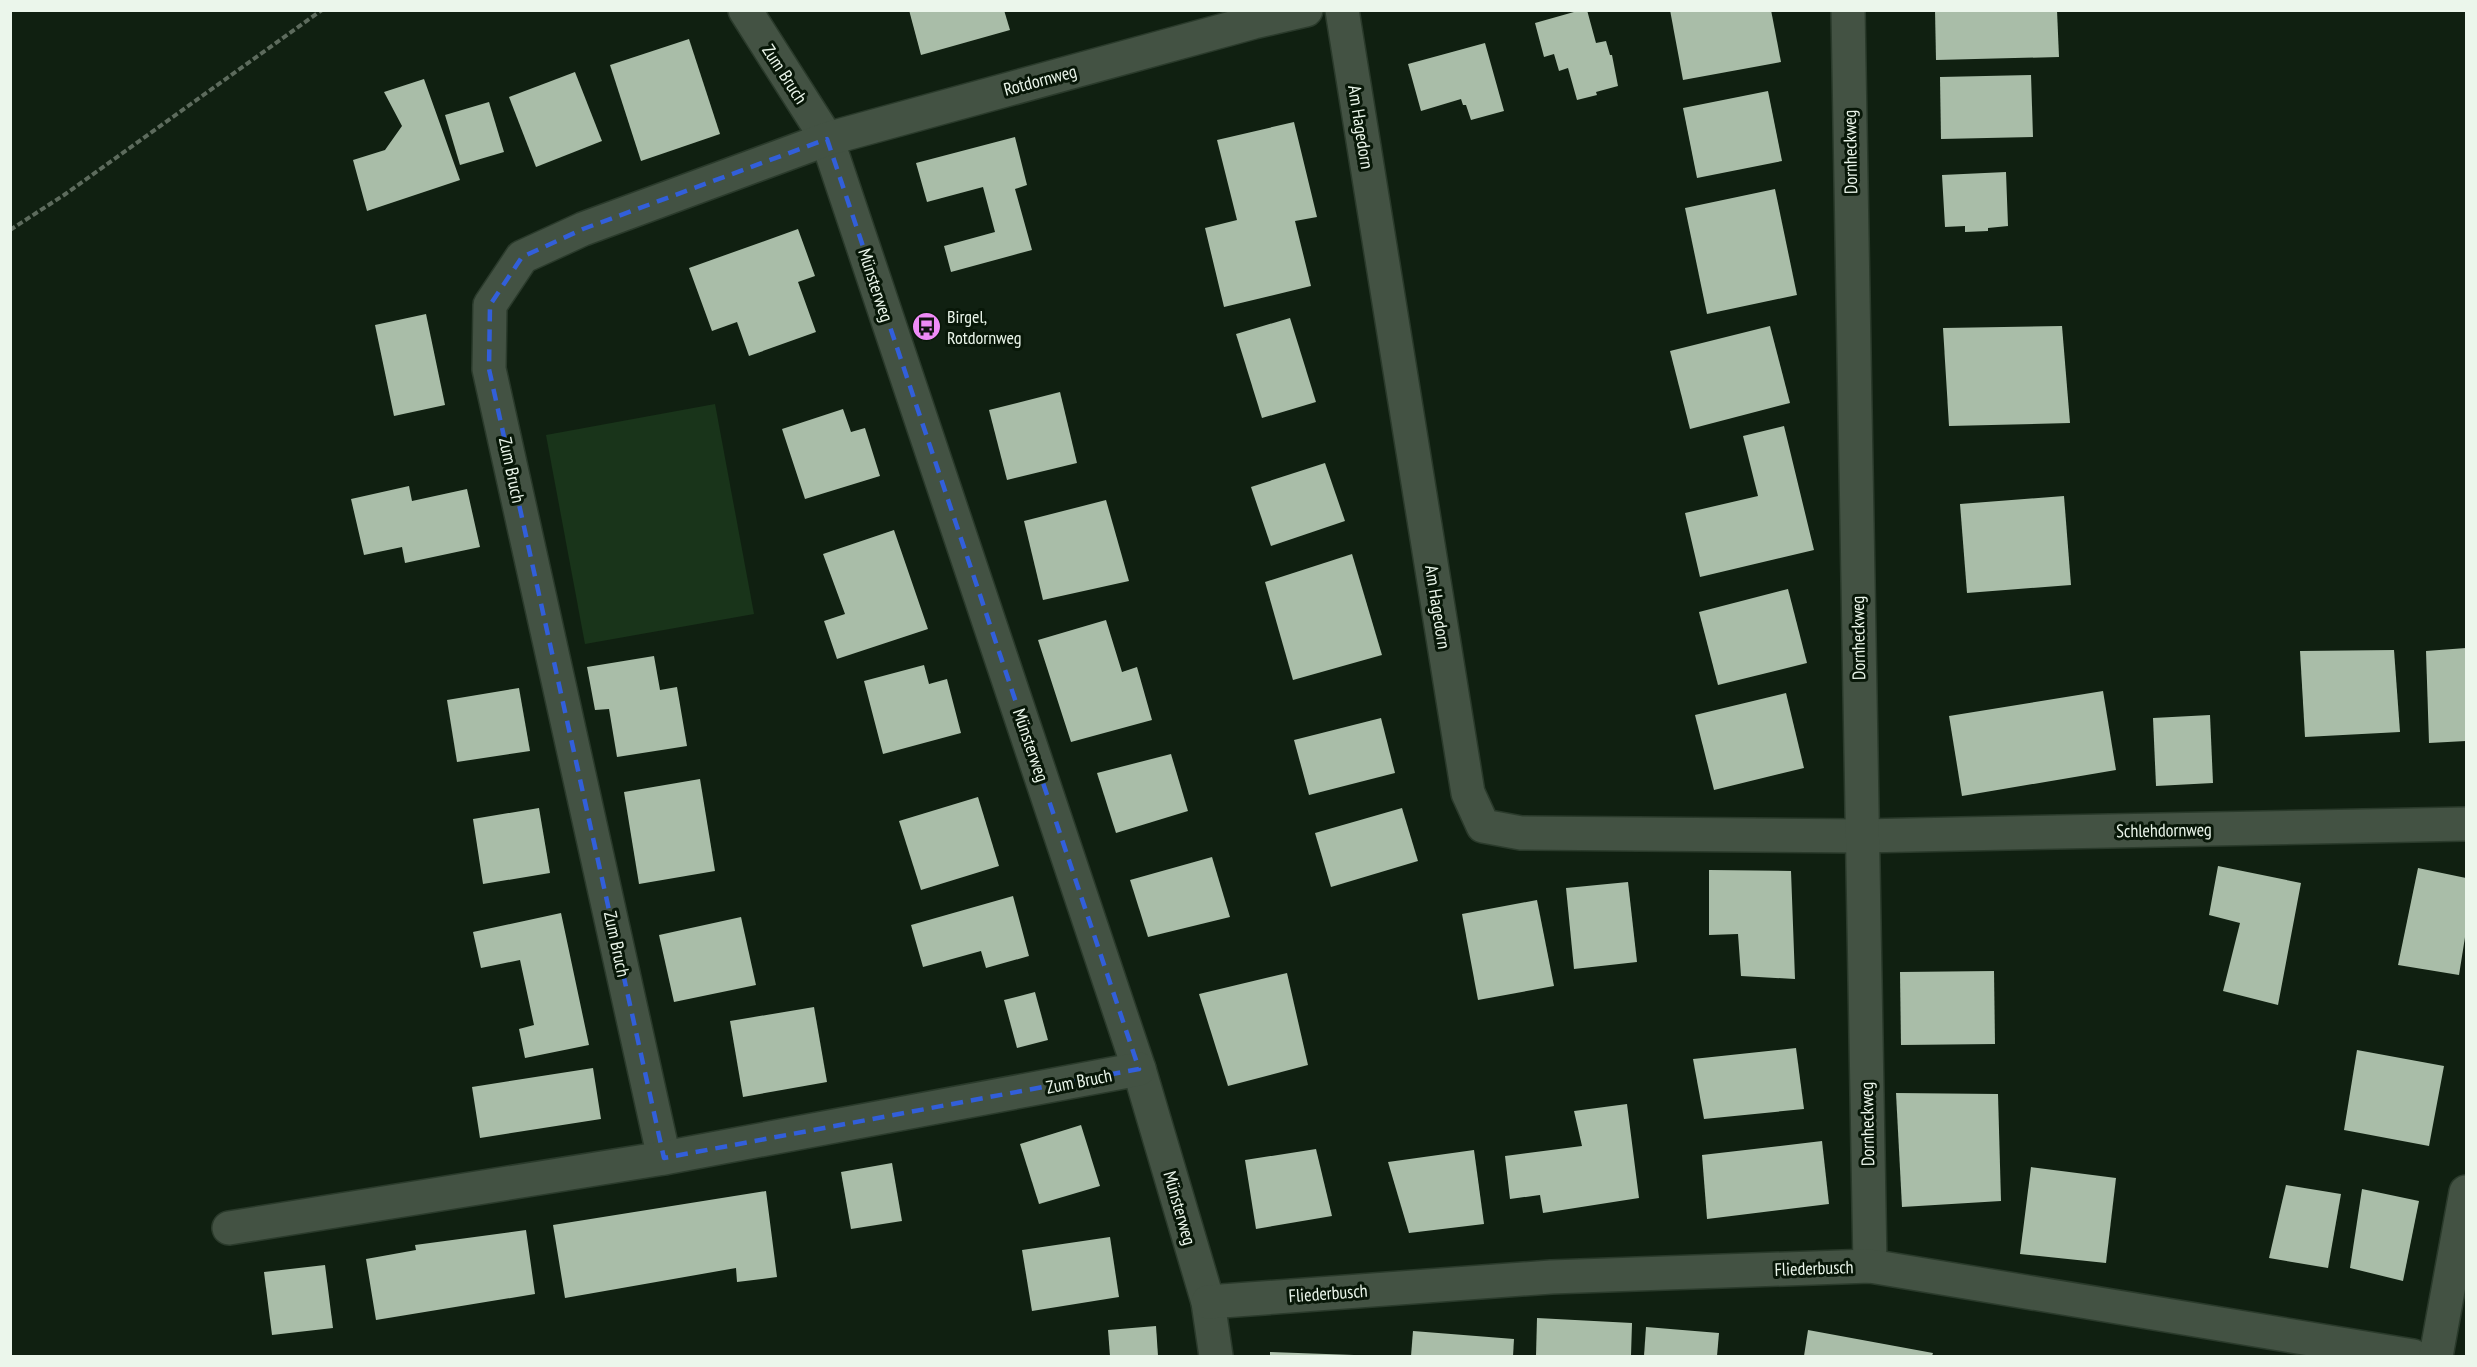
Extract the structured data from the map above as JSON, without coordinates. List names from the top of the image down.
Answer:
{
  "streets": {
    "street": [
      "Zum Bruch",
      "Rotdornweg",
      "Am Hagedorn",
      "Dornheckweg",
      "Münsterweg",
      "Schlehdornweg",
      "Fliederbusch"
    ]
  },
  "crossings": [
    ["Zum Bruch", "Rotdornweg"],
    ["Zum Bruch", "Münsterweg"],
    ["Rotdornweg", "Münsterweg"],
    ["Am Hagedorn", "Dornheckweg"],
    ["Am Hagedorn", "Schlehdornweg"],
    ["Dornheckweg", "Schlehdornweg"],
    ["Dornheckweg", "Fliederbusch"],
    ["Münsterweg", "Fliederbusch"]
  ],
  "places": {
    "bus stop": ["Birgel, Rotdornweg"]
  }
}
